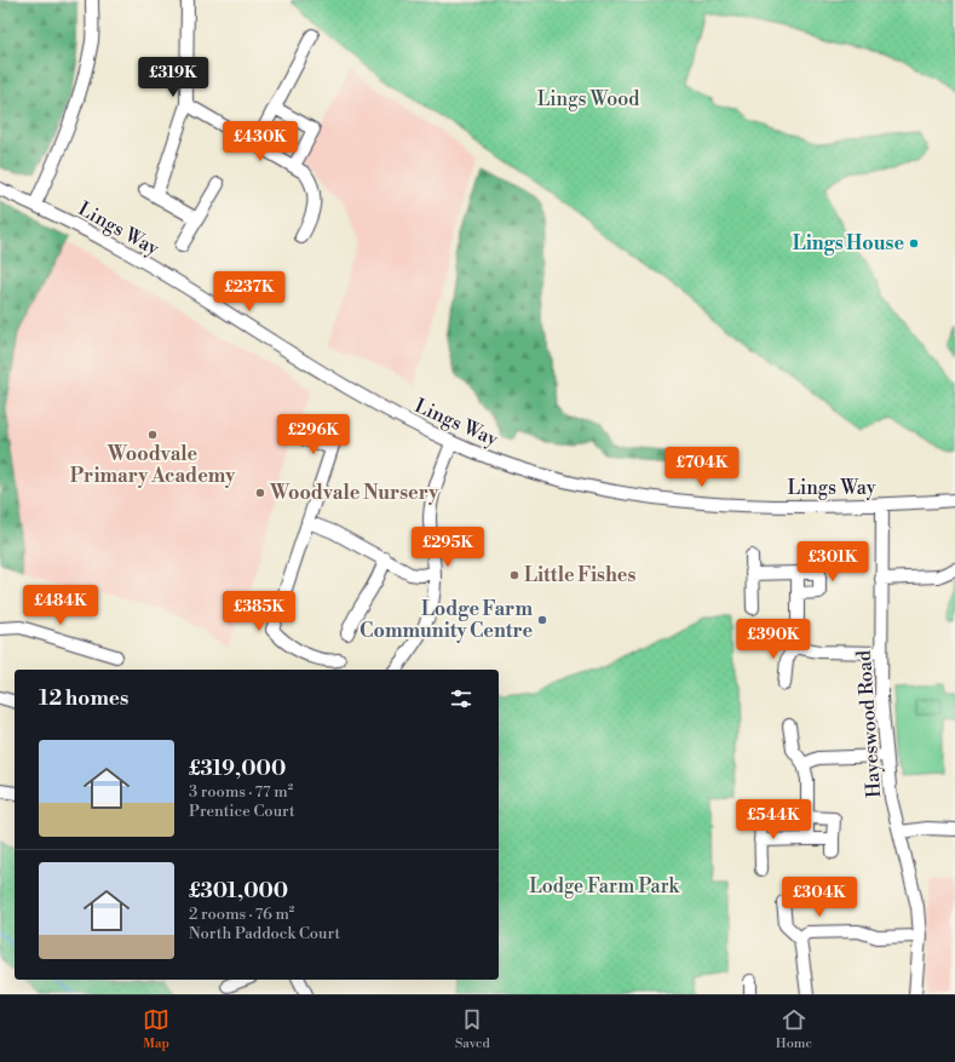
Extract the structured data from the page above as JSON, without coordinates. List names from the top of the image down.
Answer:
{
  "streets": {
    "street": ["Lings Way", "Hayeswood Road"]
  },
  "crossings": [
    ["Lings Way", "Hayeswood Road"]
  ],
  "parks": ["Lings Wood", "Lodge Farm Park"],
  "places": [
    "Lings House",
    "Woodvale Primary Academy",
    "Woodvale Nursery",
    "Little Fishes",
    "Lodge Farm Community Centre"
  ],
  "page": {
    "price": [
      "£319K",
      "£430K",
      "£237K",
      "£296K",
      "£704K",
      "£295K",
      "£301K",
      "£484K",
      "£385K",
      "£390K",
      "£544K",
      "£304K"
    ],
    "heading": "12 homes",
    "list": [
      {
        "name": "£319,000",
        "note": "3 rooms · 77 m² · Prentice Court"
      },
      {
        "name": "£301,000",
        "note": "2 rooms · 76 m² · North Paddock Court"
      }
    ],
    "tabs": ["Map", "Saved", "Home"]
  }
}
